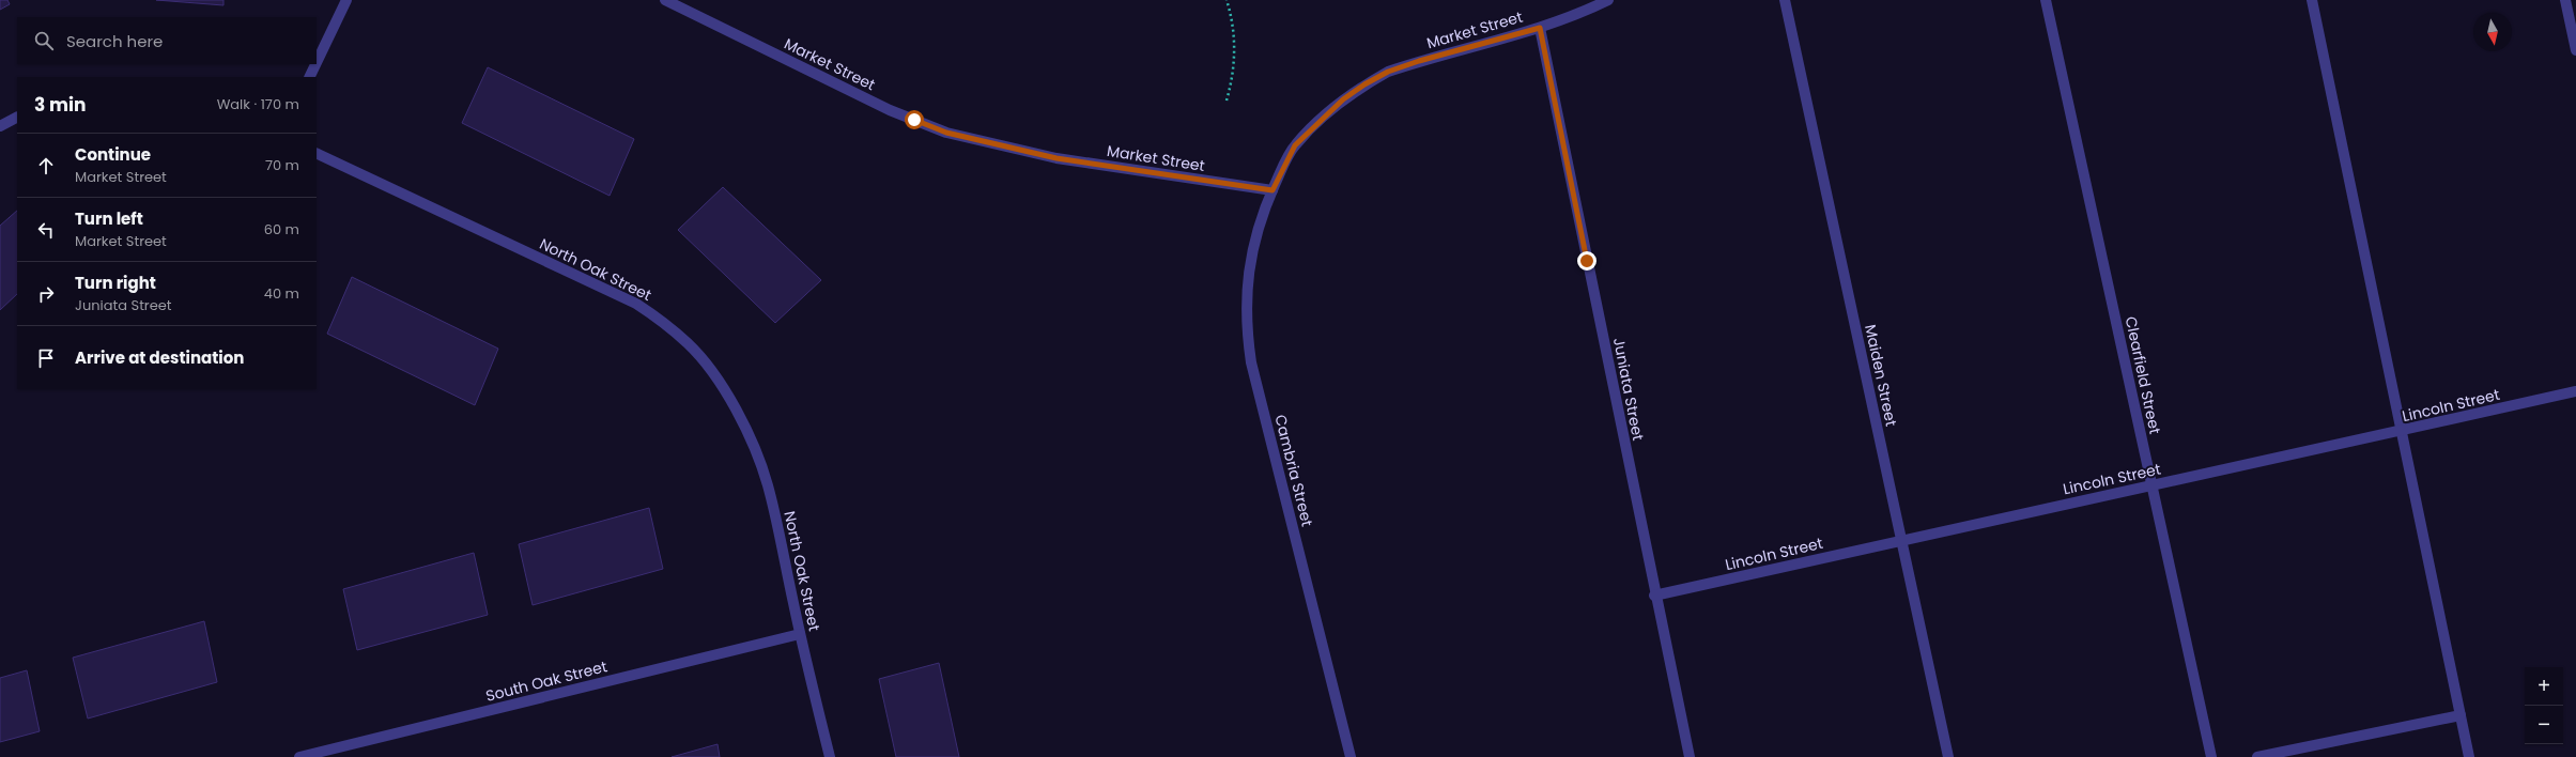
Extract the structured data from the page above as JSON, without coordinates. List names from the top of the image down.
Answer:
{
  "streets": {
    "street": [
      "Market Street",
      "North Oak Street",
      "Maiden Street",
      "Clearfield Street",
      "Juniata Street",
      "Lincoln Street",
      "Cambria Street",
      "South Oak Street"
    ]
  },
  "crossings": [
    ["Market Street", "Juniata Street"],
    ["Market Street", "Cambria Street"],
    ["North Oak Street", "South Oak Street"],
    ["Maiden Street", "Lincoln Street"],
    ["Clearfield Street", "Lincoln Street"],
    ["Juniata Street", "Lincoln Street"]
  ],
  "north": "bottom",
  "page": {
    "search": "Search here",
    "heading": ["3 min", "Walk · 170 m"],
    "list": [
      ["Continue", "Market Street", "70 m"],
      ["Turn left", "Market Street", "60 m"],
      ["Turn right", "Juniata Street", "40 m"],
      "Arrive at destination"
    ],
    "map_buttons": ["+", "−"]
  }
}
